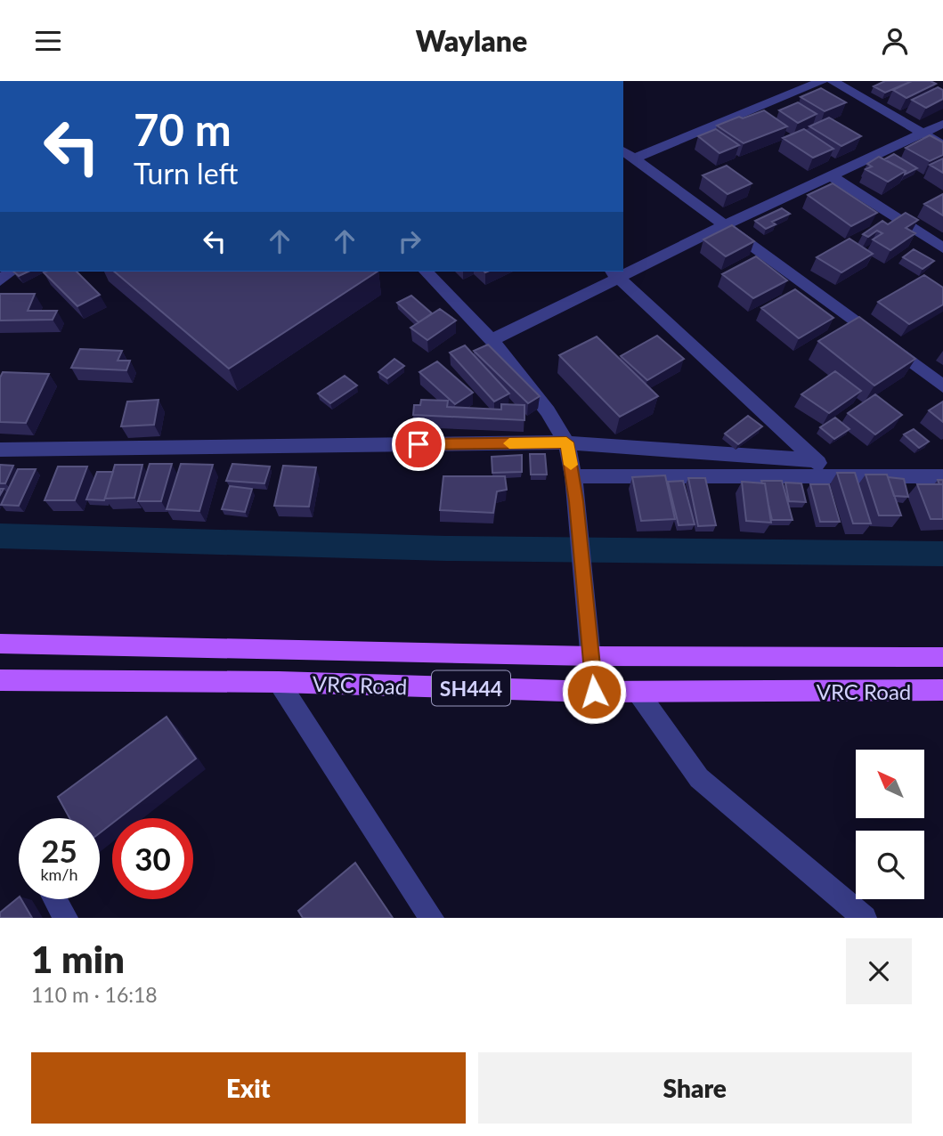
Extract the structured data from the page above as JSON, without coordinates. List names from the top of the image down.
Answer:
{
  "streets": {
    "main road": ["VRC Road", "SH444"]
  },
  "north": "top left",
  "page": {
    "header": "Waylane",
    "turn": ["70 m", "Turn left"],
    "speed": "25 km/h",
    "limit": "30",
    "heading": ["1 min", "110 m · 16:18"],
    "buttons": ["Exit", "Share"]
  }
}
